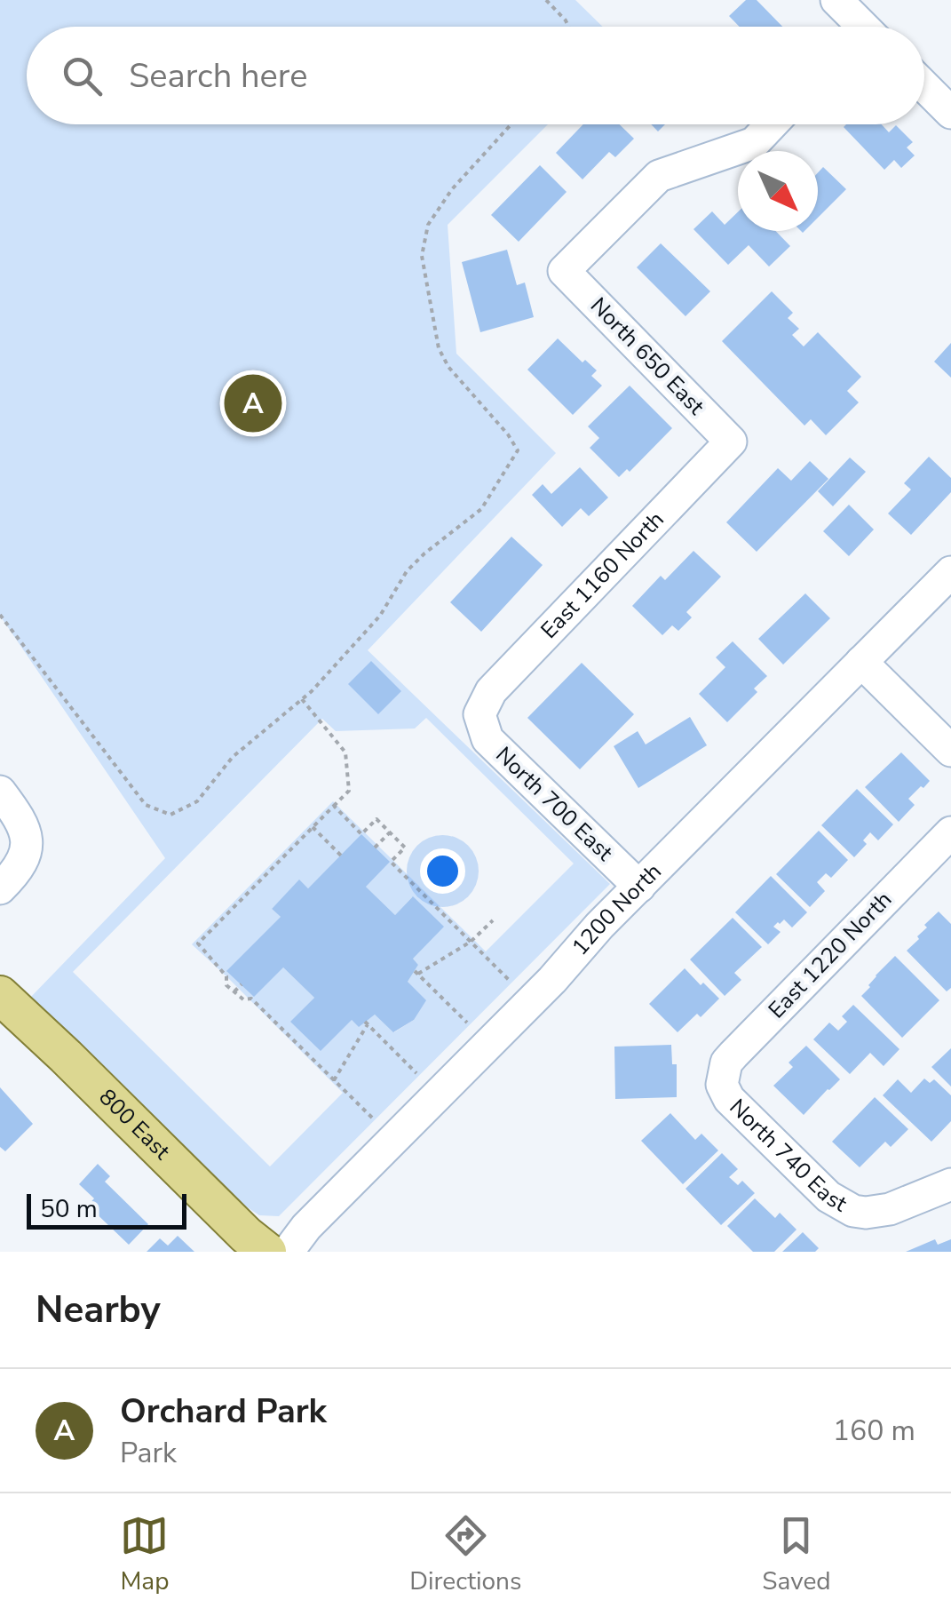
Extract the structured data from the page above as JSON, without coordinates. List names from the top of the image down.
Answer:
{
  "streets": {
    "main road": ["800 East"],
    "street": [
      "North 650 East",
      "East 1160 North",
      "North 700 East",
      "1200 North",
      "East 1220 North",
      "North 740 East"
    ]
  },
  "crossings": [
    ["North 650 East", "East 1160 North"],
    ["East 1160 North", "North 700 East"],
    ["North 700 East", "1200 North"],
    ["East 1220 North", "North 740 East"]
  ],
  "scale_bar": "50 m",
  "north": "bottom right",
  "page": {
    "search": "Search here",
    "pins": "A",
    "scale": "50 m",
    "heading": "Nearby",
    "list": [
      {
        "mark": "A",
        "name": "Orchard Park",
        "note": "Park",
        "value": "160 m"
      }
    ],
    "nav": ["Map", "Directions", "Saved"]
  }
}
